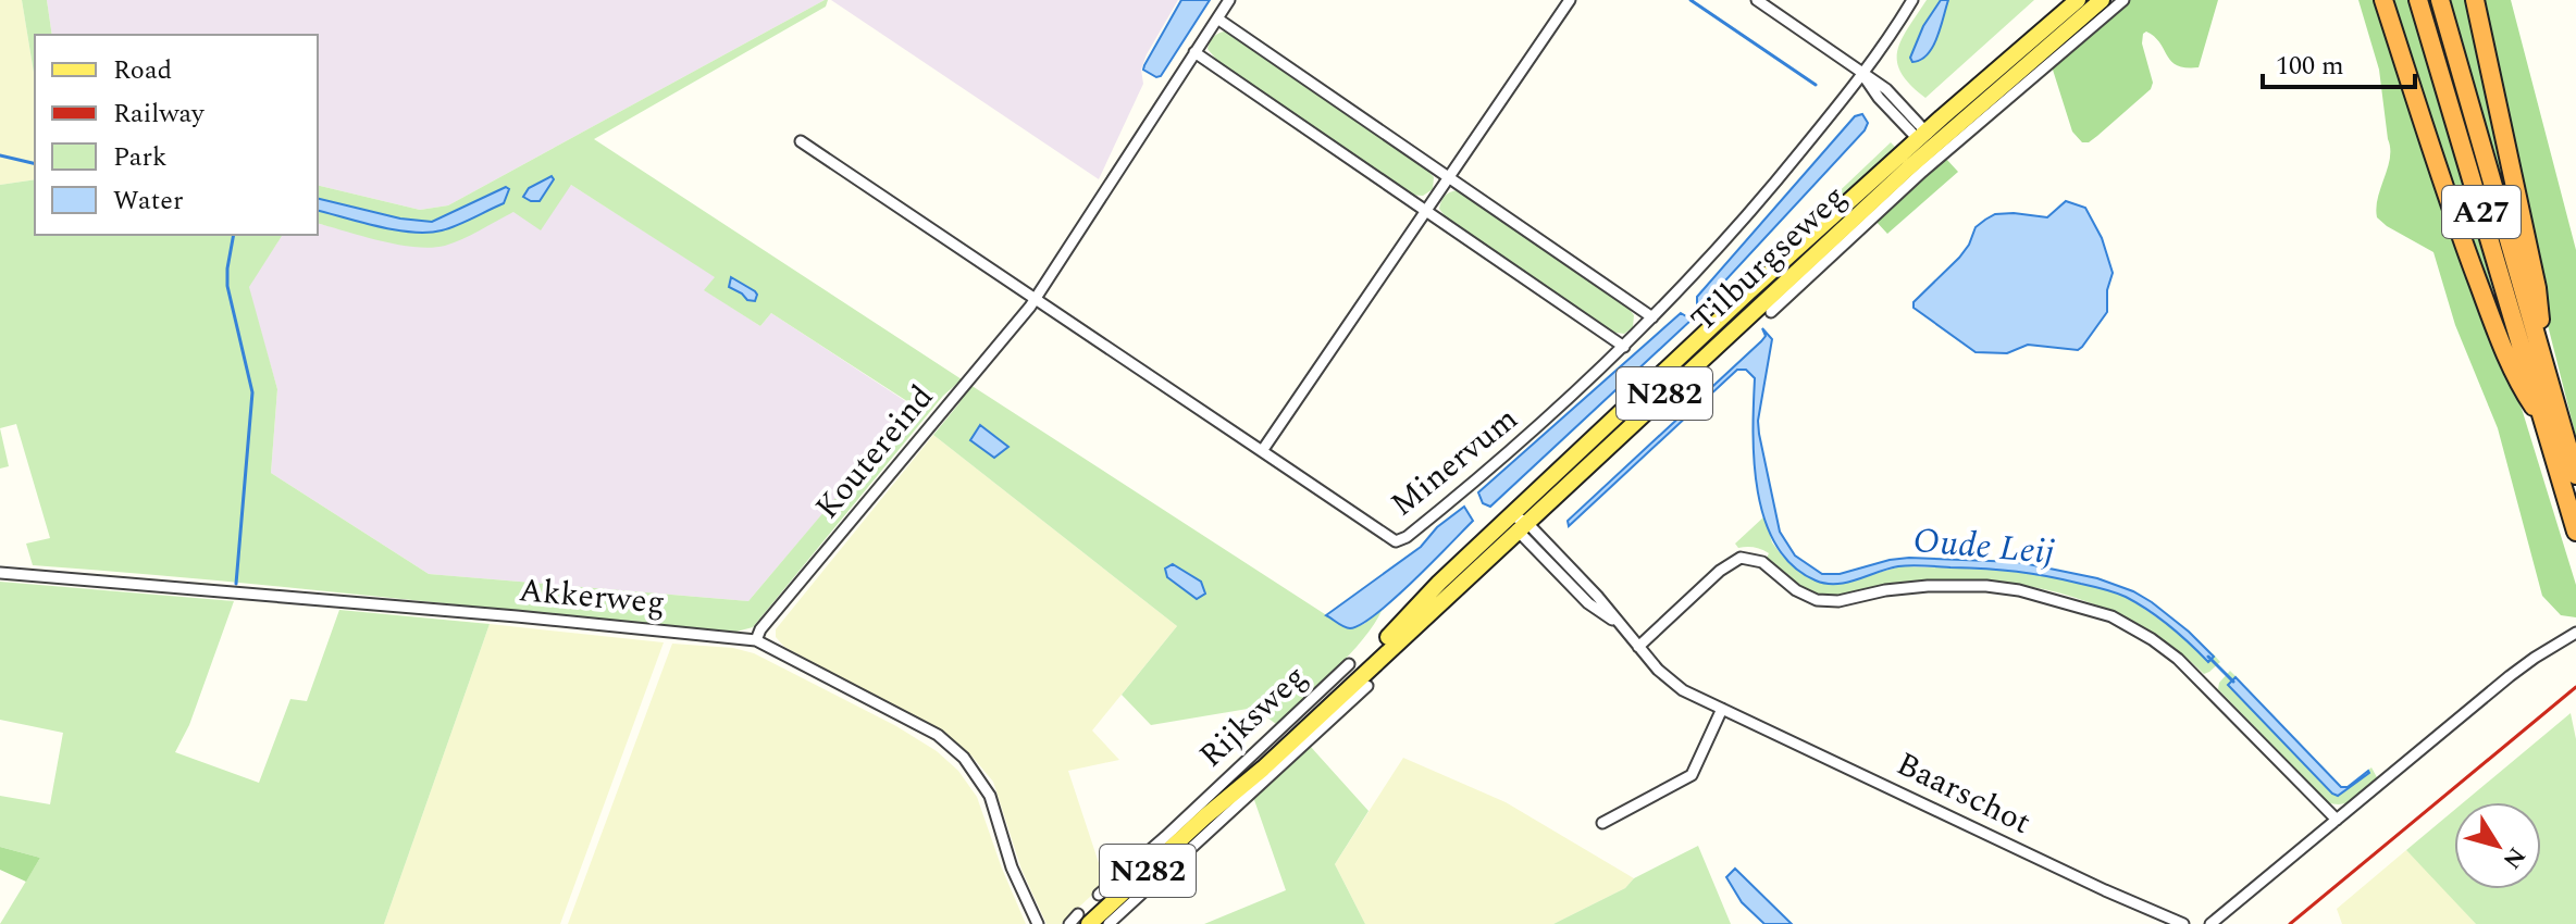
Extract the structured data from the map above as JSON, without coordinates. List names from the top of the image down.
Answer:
{
  "streets": {
    "highway": ["A27"],
    "main road": ["Tilburgseweg", "N282", "Rijksweg"],
    "street": [
      "Koutereind",
      "Minervum",
      "Akkerweg",
      "Baarschot"
    ]
  },
  "crossings": [
    ["Tilburgseweg", "Rijksweg"],
    ["Tilburgseweg", "Baarschot"],
    ["Koutereind", "Minervum"],
    ["Koutereind", "Akkerweg"]
  ],
  "water": ["Oude Leij"],
  "legend": [
    "Road",
    "Railway",
    "Park",
    "Water"
  ],
  "scale_bar": "100 m",
  "north": "bottom right"
}
